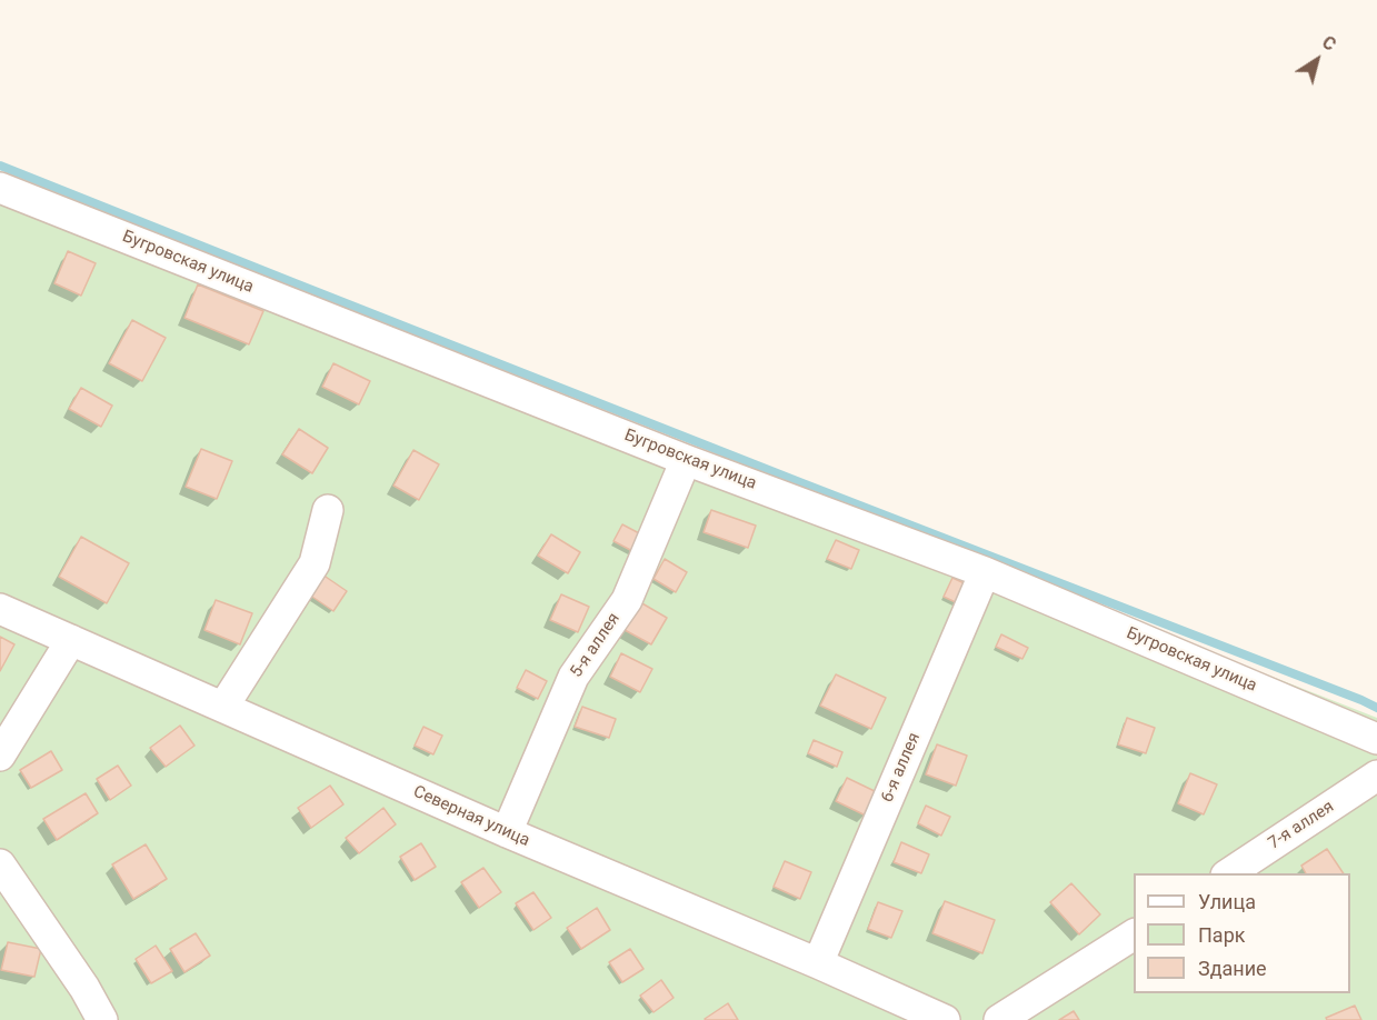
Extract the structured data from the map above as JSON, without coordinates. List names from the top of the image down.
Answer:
{
  "streets": {
    "street": [
      "Бугровская улица",
      "5-я аллея",
      "6-я аллея",
      "Северная улица",
      "7-я аллея"
    ]
  },
  "crossings": [
    ["Бугровская улица", "5-я аллея"],
    ["Бугровская улица", "6-я аллея"],
    ["5-я аллея", "Северная улица"],
    ["6-я аллея", "Северная улица"]
  ],
  "legend": ["Улица", "Парк", "Здание"],
  "north": "top right"
}
